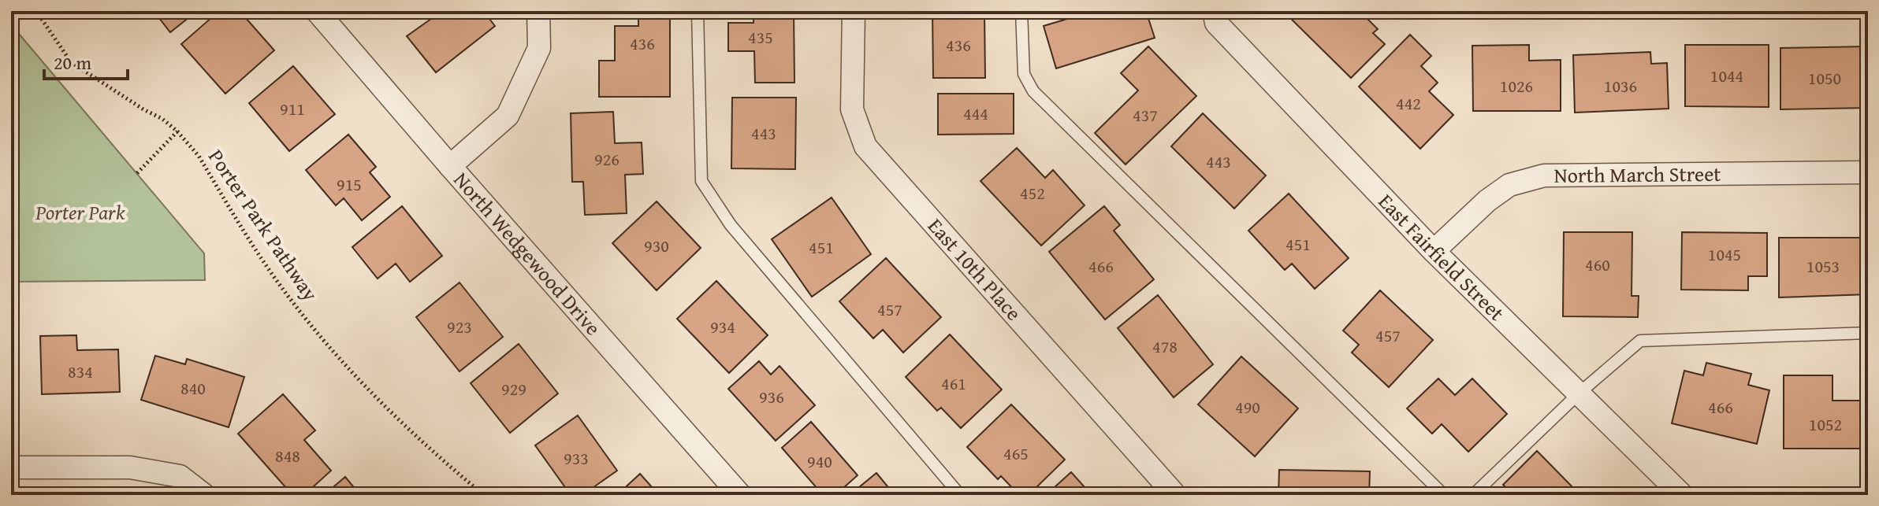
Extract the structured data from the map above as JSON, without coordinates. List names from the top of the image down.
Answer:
{
  "streets": {
    "street": [
      "North March Street",
      "North Wedgewood Drive",
      "East Fairfield Street",
      "East 10th Place"
    ],
    "path": ["Porter Park Pathway"]
  },
  "crossings": [
    ["North March Street", "East Fairfield Street"]
  ],
  "parks": ["Porter Park"],
  "house_numbers": [
    "435",
    "436",
    "436",
    "1044",
    "1050",
    "1026",
    "1036",
    "442",
    "911",
    "444",
    "437",
    "443",
    "926",
    "443",
    "915",
    "452",
    "451",
    "930",
    "451",
    "1045",
    "460",
    "466",
    "1053",
    "457",
    "923",
    "934",
    "457",
    "478",
    "834",
    "461",
    "840",
    "929",
    "936",
    "490",
    "466",
    "1052",
    "465",
    "848",
    "933",
    "940"
  ],
  "scale_bar": "20 m"
}
